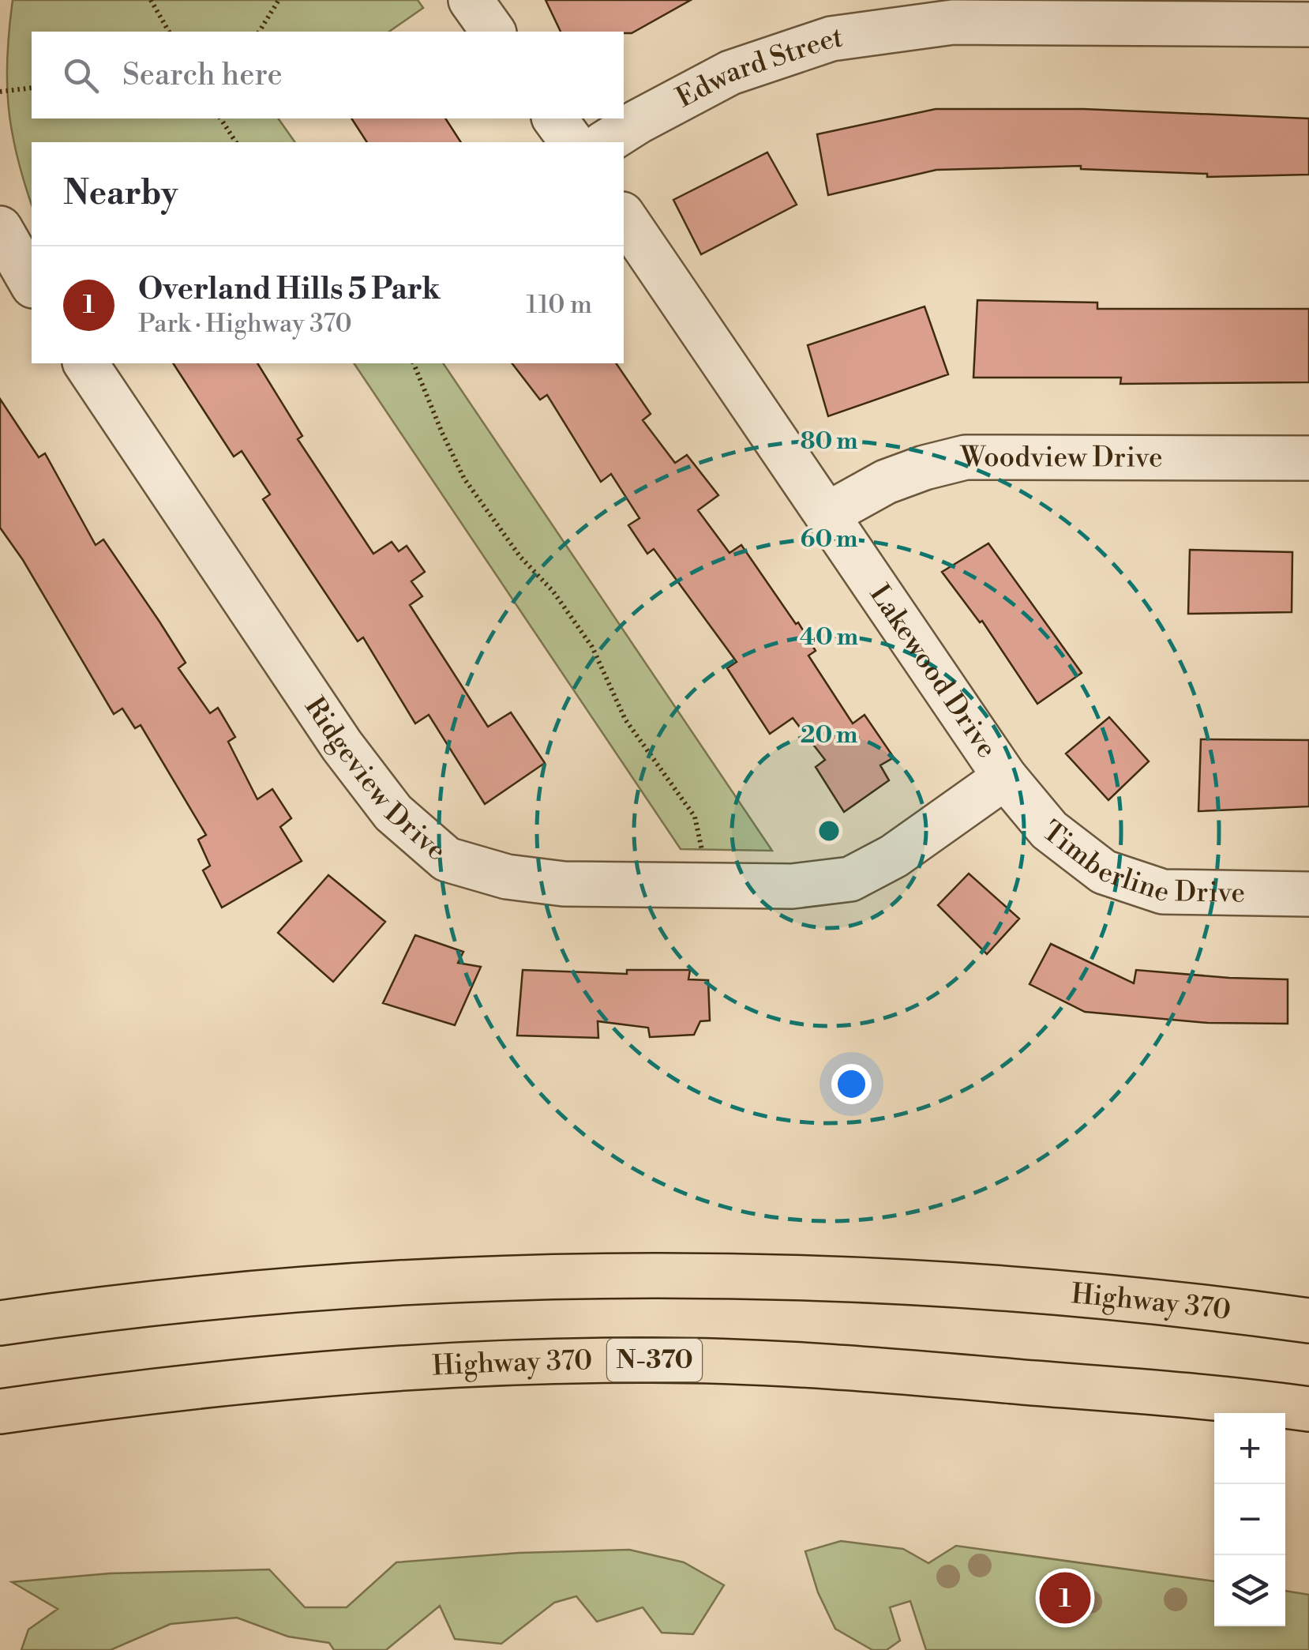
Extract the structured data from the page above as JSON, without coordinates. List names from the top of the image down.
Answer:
{
  "streets": {
    "highway": ["Highway 370", "N-370"],
    "street": [
      "Edward Street",
      "Woodview Drive",
      "Lakewood Drive",
      "Ridgeview Drive",
      "Timberline Drive"
    ]
  },
  "crossings": [
    ["Woodview Drive", "Lakewood Drive"],
    ["Lakewood Drive", "Ridgeview Drive"],
    ["Lakewood Drive", "Timberline Drive"],
    ["Ridgeview Drive", "Timberline Drive"]
  ],
  "page": {
    "search": "Search here",
    "heading": "Nearby",
    "list": [
      {
        "mark": "1",
        "name": "Overland Hills 5 Park",
        "note": "Park · Highway 370",
        "value": "110 m"
      }
    ],
    "map_buttons": ["+", "−"],
    "pins": "1"
  },
  "rings": [
    "80 m",
    "60 m",
    "40 m",
    "20 m"
  ]
}
